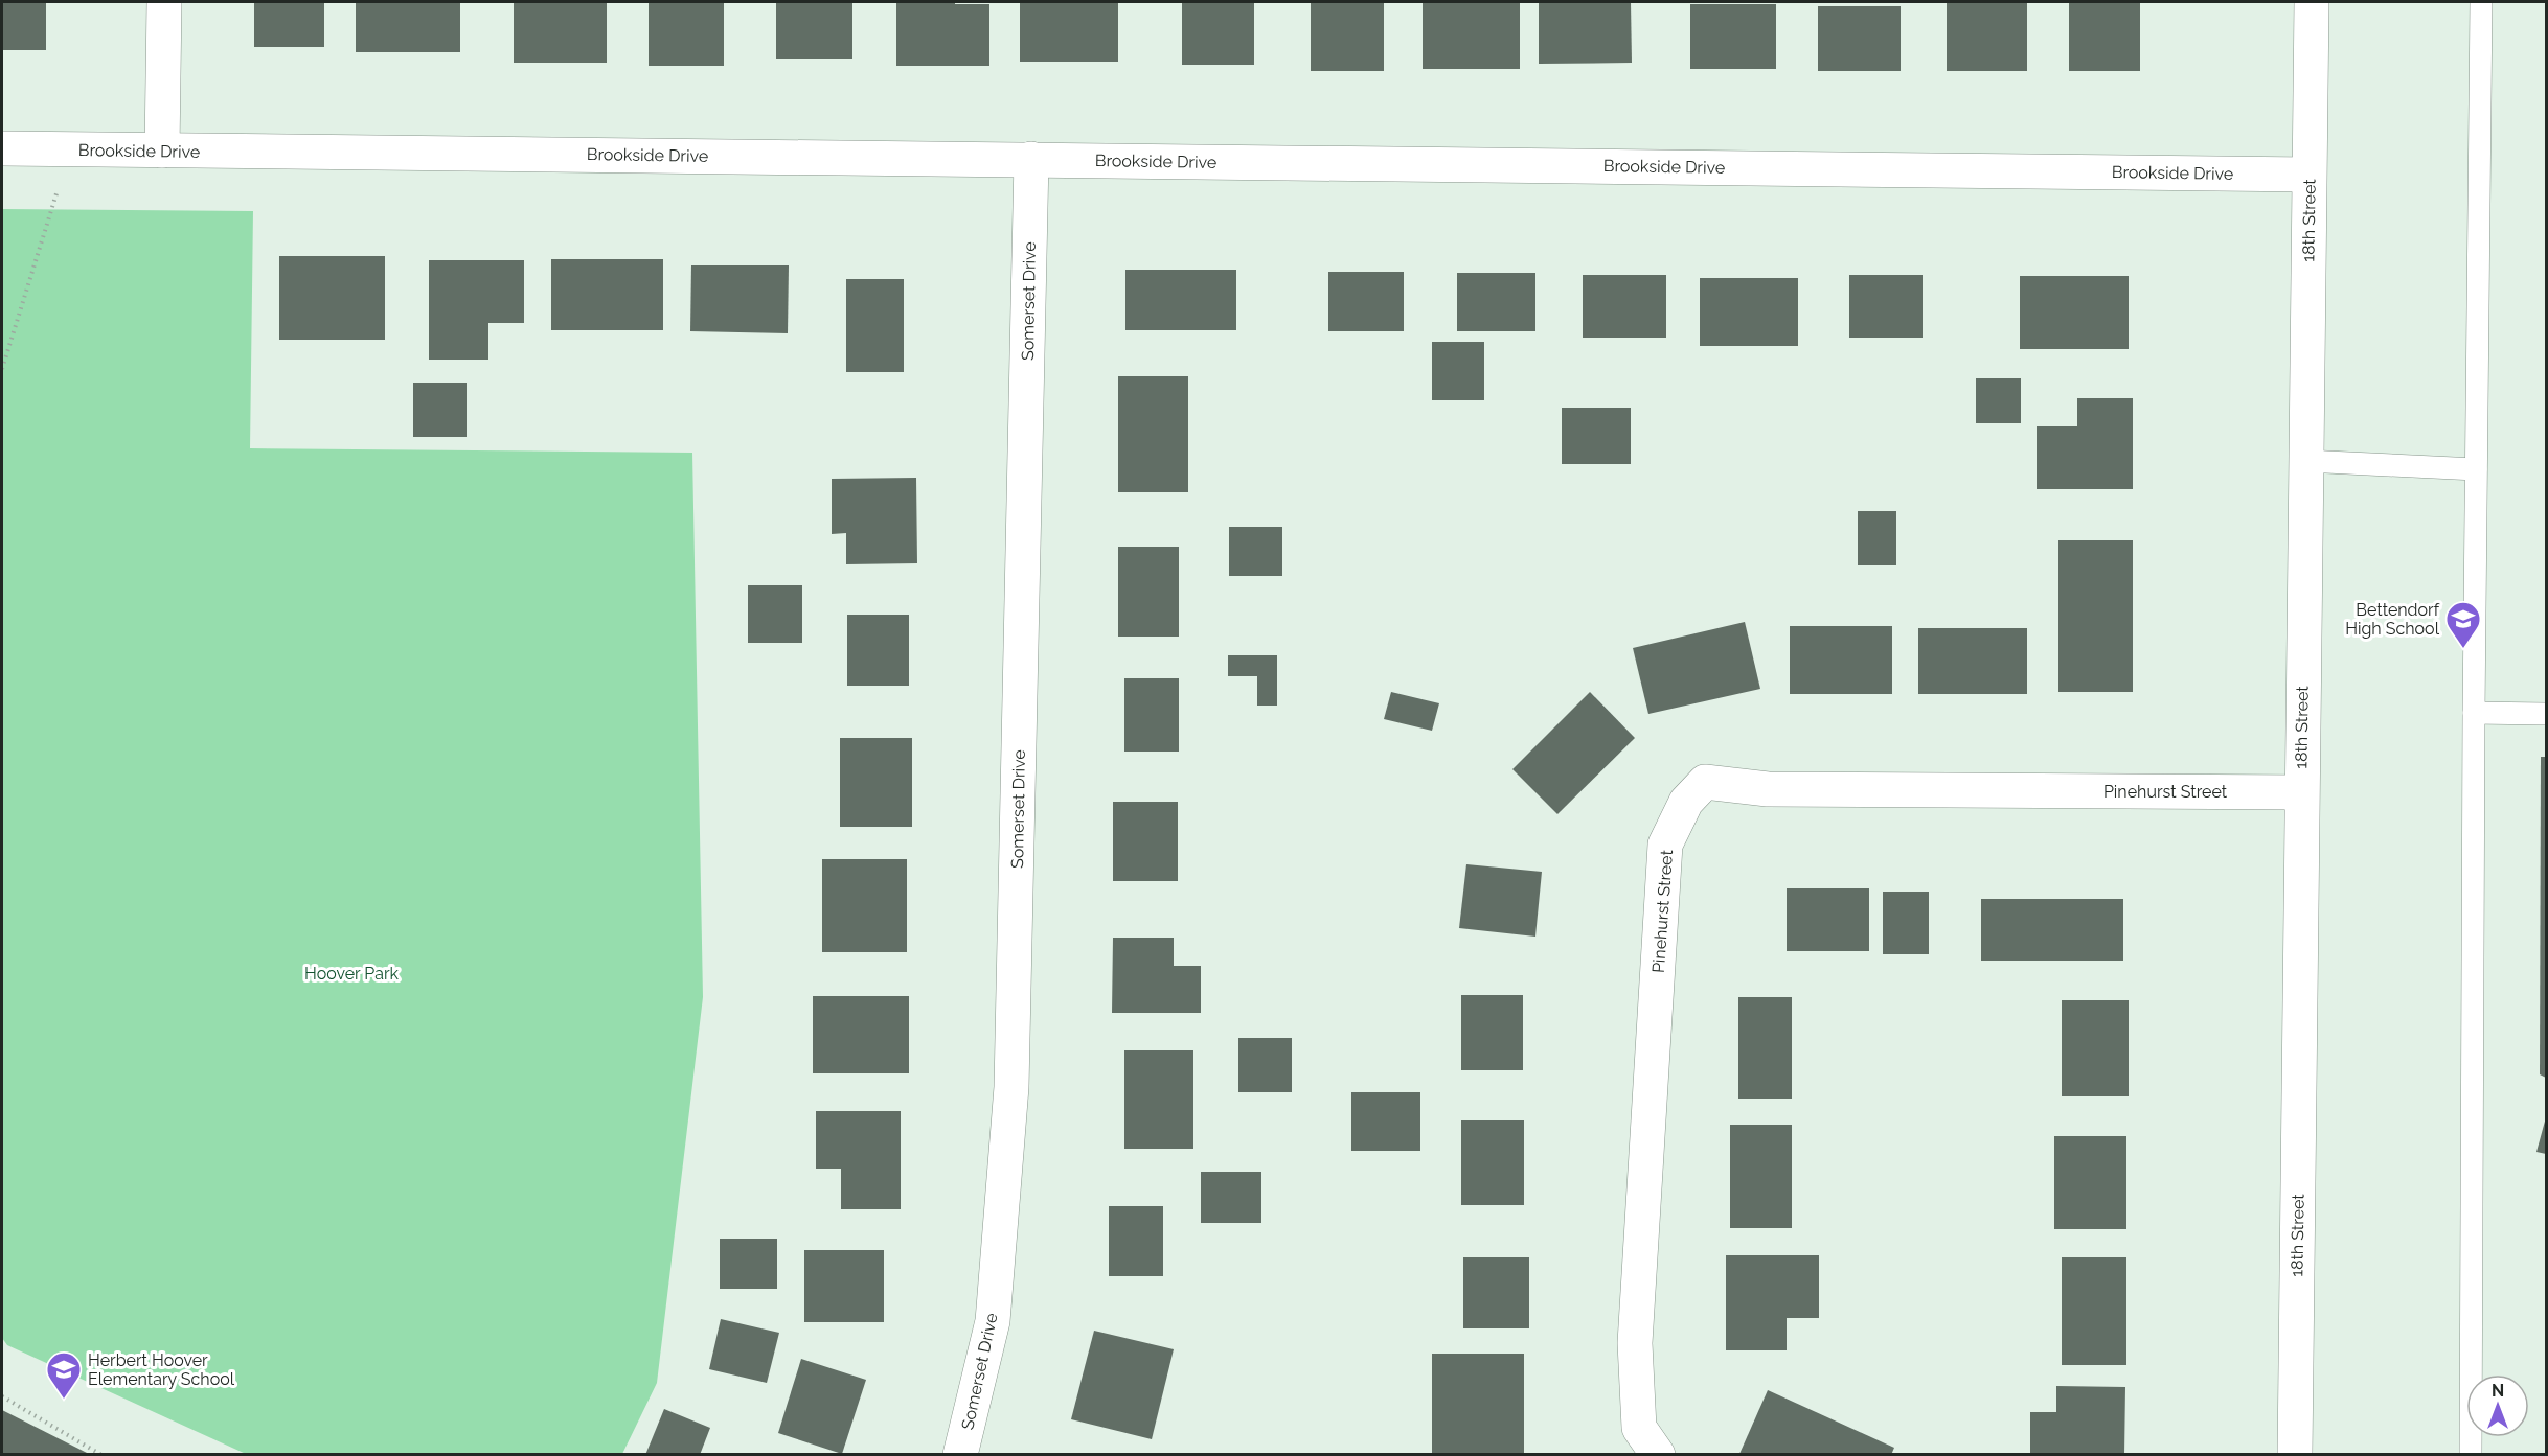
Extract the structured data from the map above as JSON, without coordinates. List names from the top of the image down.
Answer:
{
  "streets": {
    "street": [
      "Brookside Drive",
      "18th Street",
      "Somerset Drive",
      "Pinehurst Street"
    ]
  },
  "crossings": [
    ["Brookside Drive", "18th Street"],
    ["Brookside Drive", "Somerset Drive"],
    ["18th Street", "Pinehurst Street"]
  ],
  "parks": ["Hoover Park"],
  "places": {
    "school or university": ["Bettendorf High School", "Herbert Hoover Elementary School"]
  },
  "north": "top"
}
